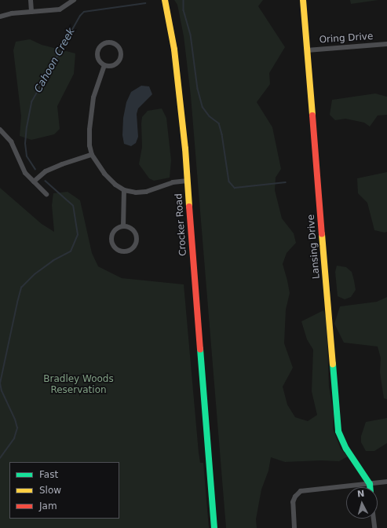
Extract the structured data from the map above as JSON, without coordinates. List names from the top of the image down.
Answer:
{
  "streets": {
    "main road": ["Crocker Road", "Lansing Drive"],
    "street": ["Oring Drive"]
  },
  "crossings": [
    ["Oring Drive", "Lansing Drive"]
  ],
  "water": ["Cahoon Creek"],
  "parks": ["Bradley Woods Reservation"],
  "legend": ["Fast", "Slow", "Jam"],
  "north": "top"
}
